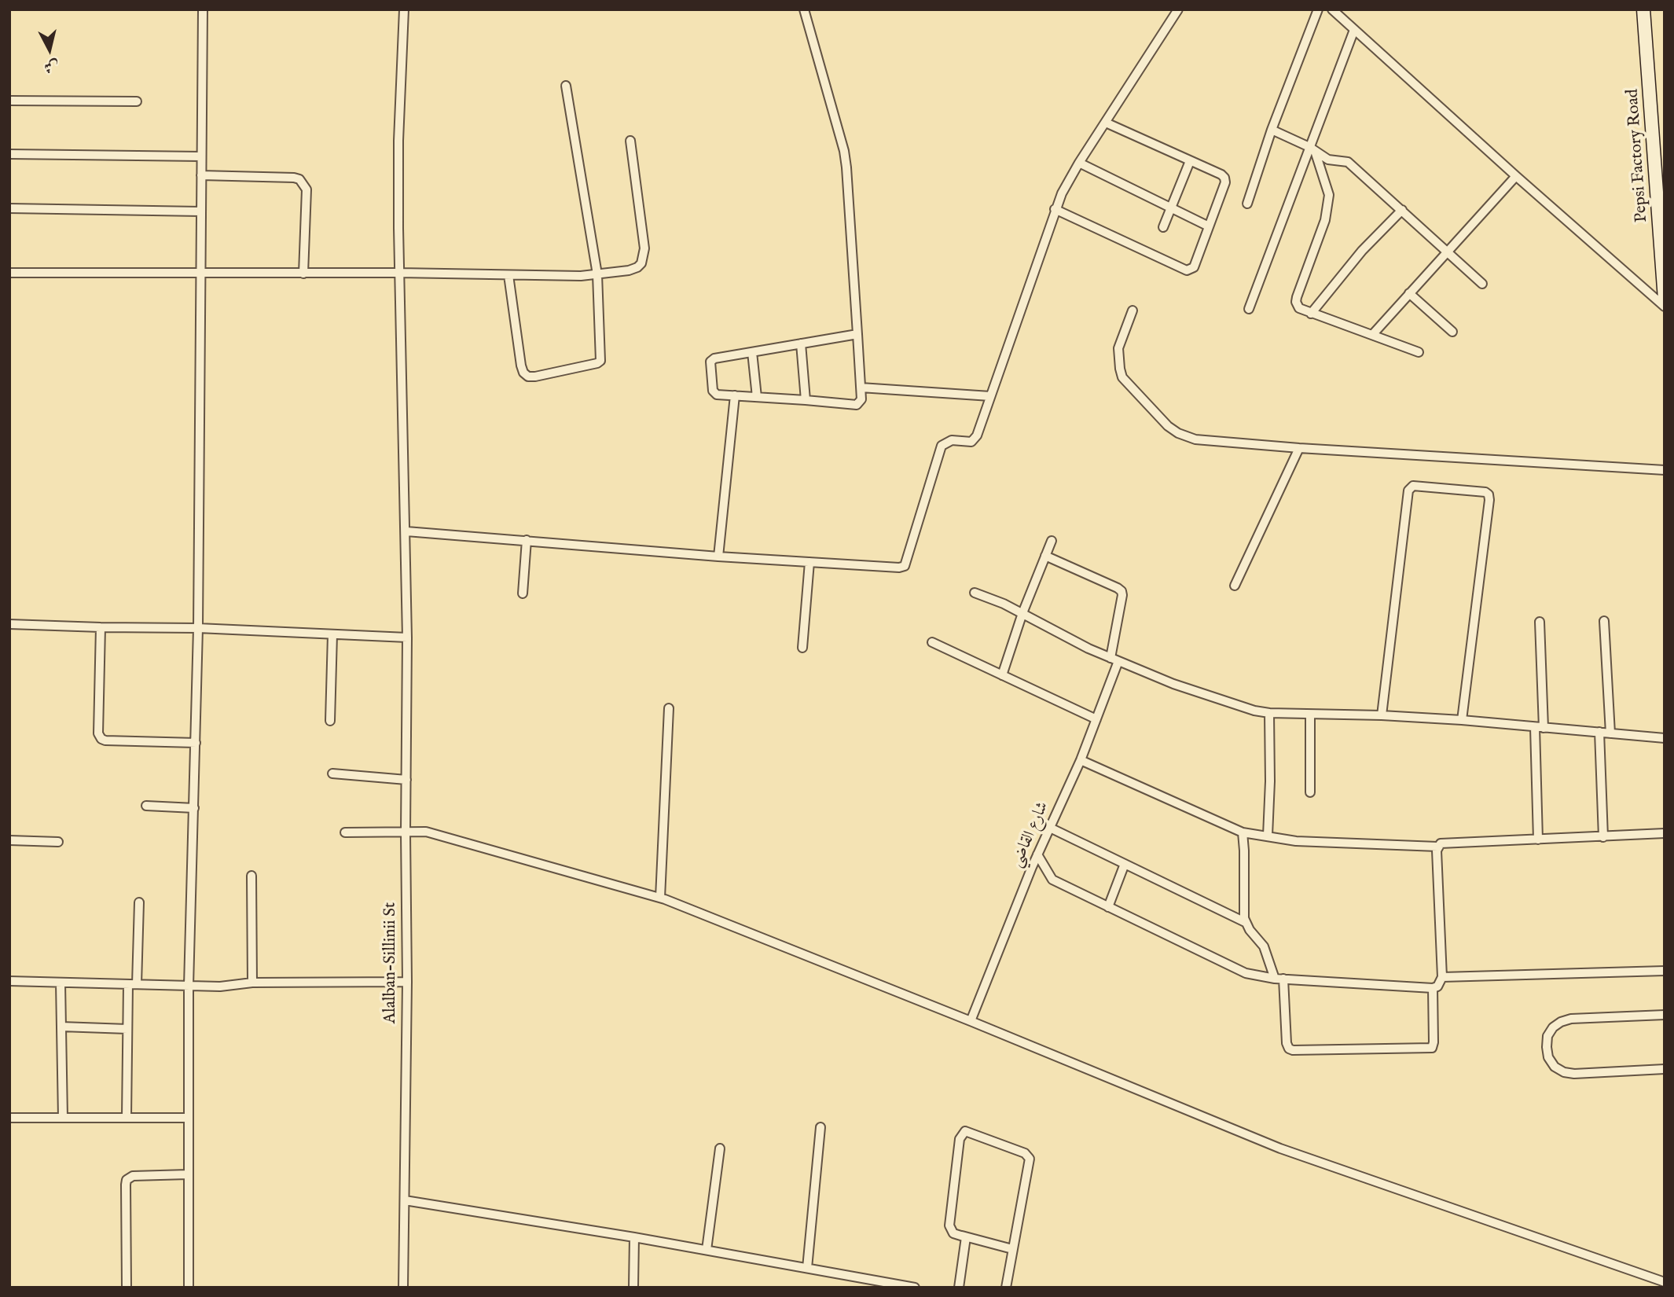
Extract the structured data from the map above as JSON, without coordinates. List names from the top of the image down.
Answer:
{
  "streets": {
    "main road": ["Pepsi Factory Road"],
    "street": ["شارع القاضي", "Alalban-Sillinii St"]
  },
  "north": "bottom"
}
